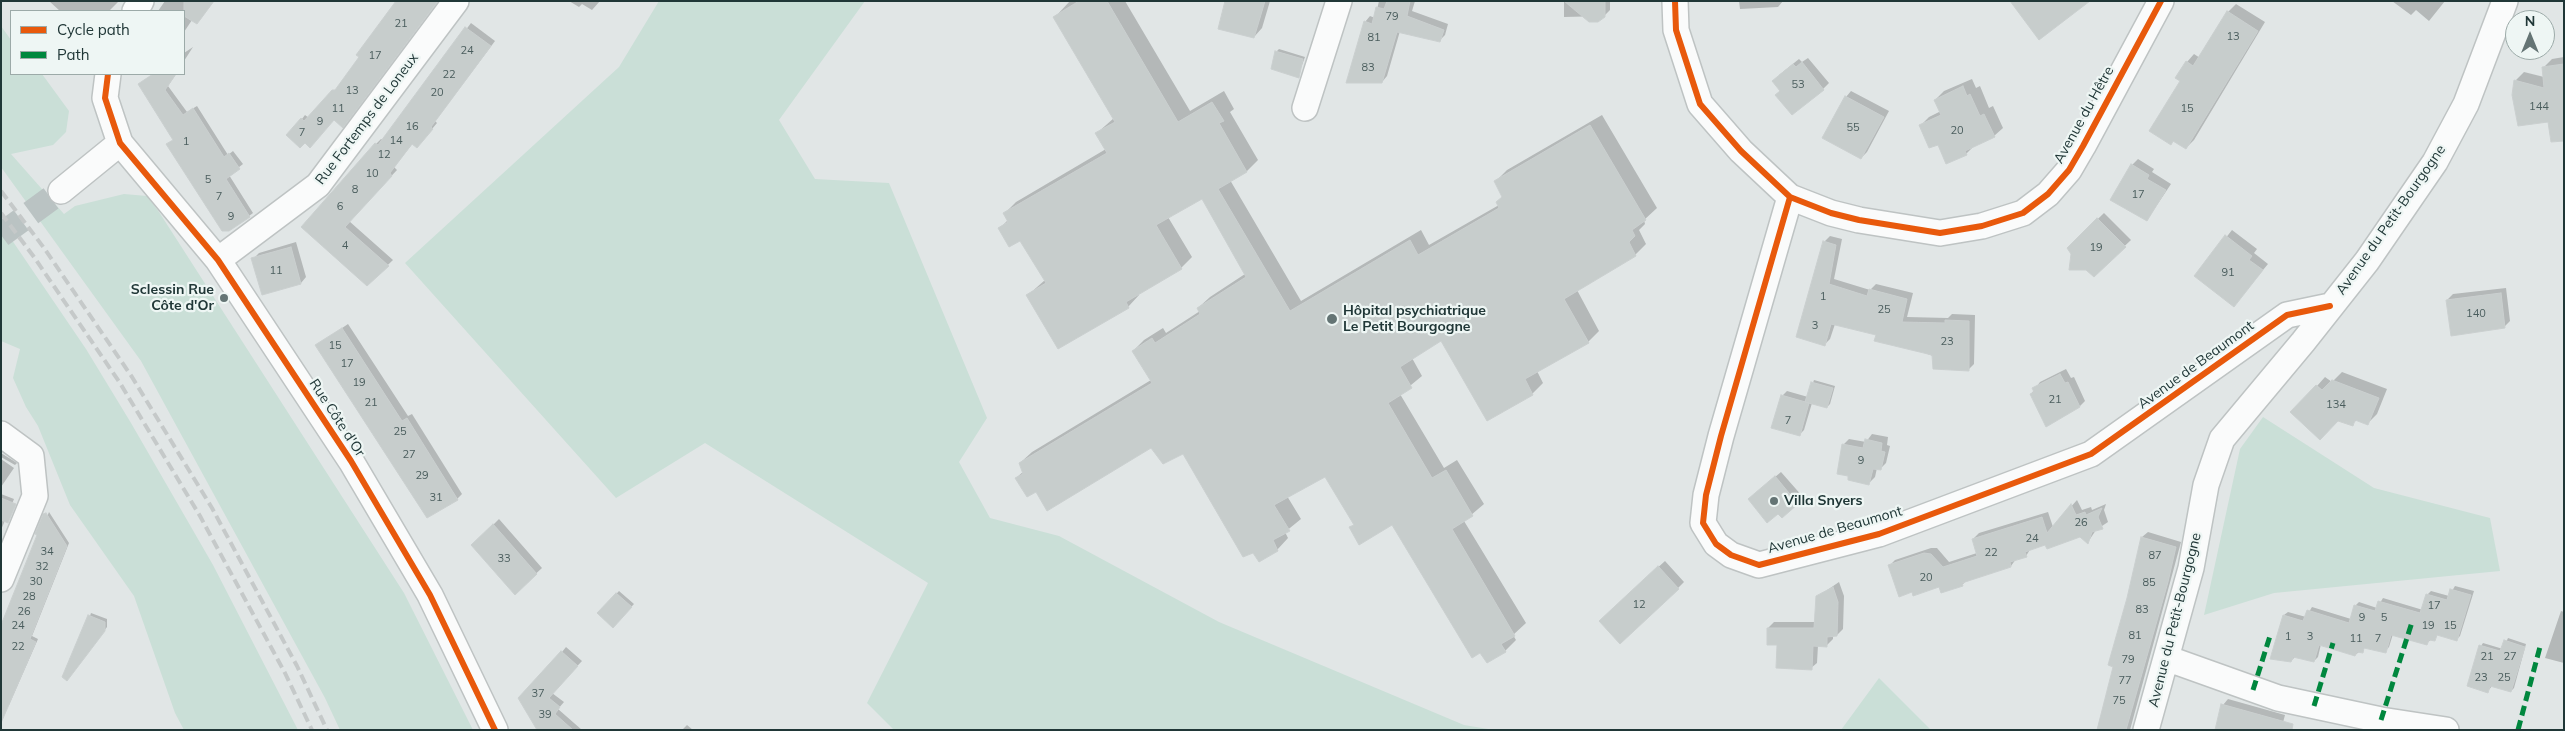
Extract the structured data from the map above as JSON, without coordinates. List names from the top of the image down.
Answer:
{
  "streets": {
    "street": [
      "Avenue du Hêtre",
      "Rue Fortemps de Loneux",
      "Avenue du Petit-Bourgogne",
      "Avenue de Beaumont",
      "Rue Côte d'Or"
    ]
  },
  "crossings": [
    ["Avenue du Hêtre", "Avenue de Beaumont"],
    ["Rue Fortemps de Loneux", "Rue Côte d'Or"],
    ["Avenue du Petit-Bourgogne", "Avenue de Beaumont"]
  ],
  "places": ["Sclessin Rue Côte d'Or", "Hôpital psychiatrique Le Petit Bourgogne", "Villa Snyers"],
  "house_numbers": [
    "79",
    "21",
    "13",
    "81",
    "24",
    "17",
    "83",
    "22",
    "53",
    "13",
    "20",
    "144",
    "11",
    "15",
    "9",
    "16",
    "55",
    "20",
    "7",
    "14",
    "1",
    "12",
    "10",
    "5",
    "8",
    "17",
    "7",
    "6",
    "9",
    "4",
    "19",
    "11",
    "91",
    "1",
    "25",
    "140",
    "3",
    "23",
    "15",
    "17",
    "19",
    "21",
    "21",
    "134",
    "7",
    "25",
    "27",
    "9",
    "29",
    "31",
    "26",
    "24",
    "34",
    "22",
    "87",
    "33",
    "32",
    "20",
    "30",
    "85",
    "28",
    "12",
    "17",
    "83",
    "26",
    "9",
    "5",
    "24",
    "19",
    "15",
    "81",
    "1",
    "3",
    "11",
    "7",
    "22",
    "21",
    "27",
    "79",
    "23",
    "25",
    "77",
    "37",
    "75",
    "39"
  ],
  "legend": ["Cycle path", "Path"],
  "north": "top"
}
